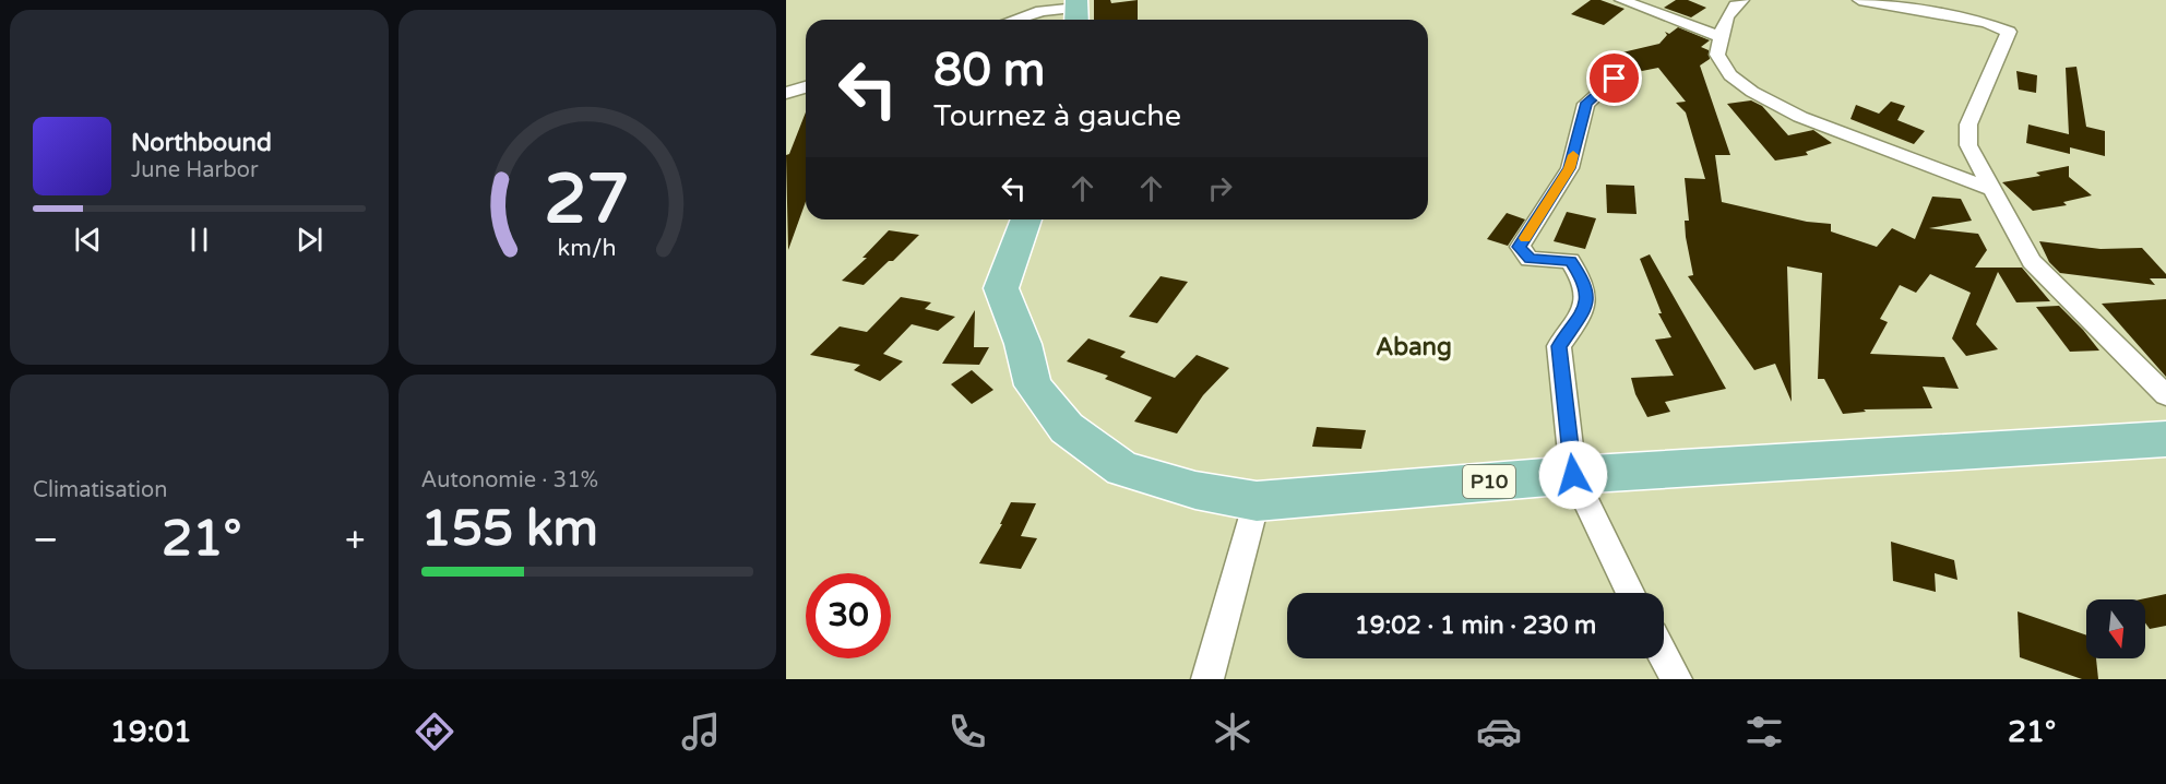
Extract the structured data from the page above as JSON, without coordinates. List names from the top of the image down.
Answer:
{
  "streets": {
    "main road": ["P10"]
  },
  "districts": ["Abang"],
  "north": "bottom",
  "page": {
    "turn": ["80 m", "Tournez à gauche"],
    "song": ["Northbound", "June Harbor"],
    "tile": [
      "Climatisation",
      ["Autonomie · 31%", "155 km"]
    ],
    "heat": ["−", "21°", "+"],
    "limit": "30",
    "trip": "19:02 · 1 min · 230 m",
    "tabs": ["19:01", "21°"],
    "gauge": ["27", "km/h"]
  }
}
